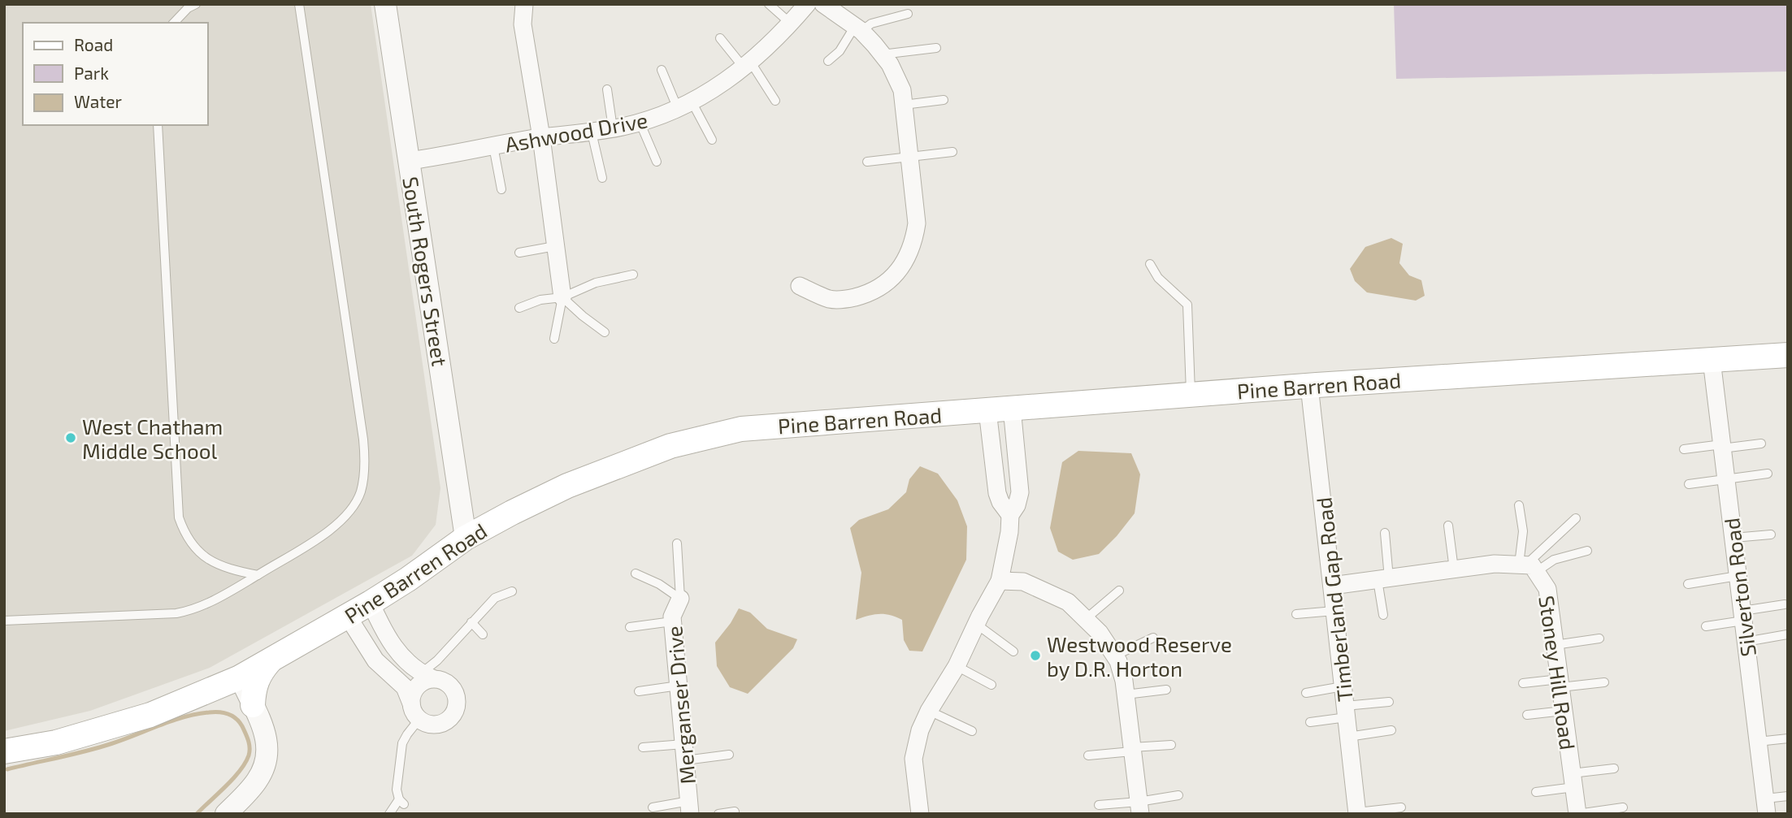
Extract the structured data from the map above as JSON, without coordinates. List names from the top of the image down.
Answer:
{
  "streets": {
    "main road": ["Pine Barren Road"],
    "street": [
      "Ashwood Drive",
      "South Rogers Street",
      "Silverton Road",
      "Timberland Gap Road",
      "Stoney Hill Road",
      "Merganser Drive"
    ]
  },
  "crossings": [
    ["Ashwood Drive", "South Rogers Street"],
    ["South Rogers Street", "Pine Barren Road"],
    ["Pine Barren Road", "Silverton Road"],
    ["Pine Barren Road", "Timberland Gap Road"]
  ],
  "places": ["West Chatham Middle School", "Westwood Reserve by D.R. Horton"],
  "legend": ["Road", "Park", "Water"]
}
